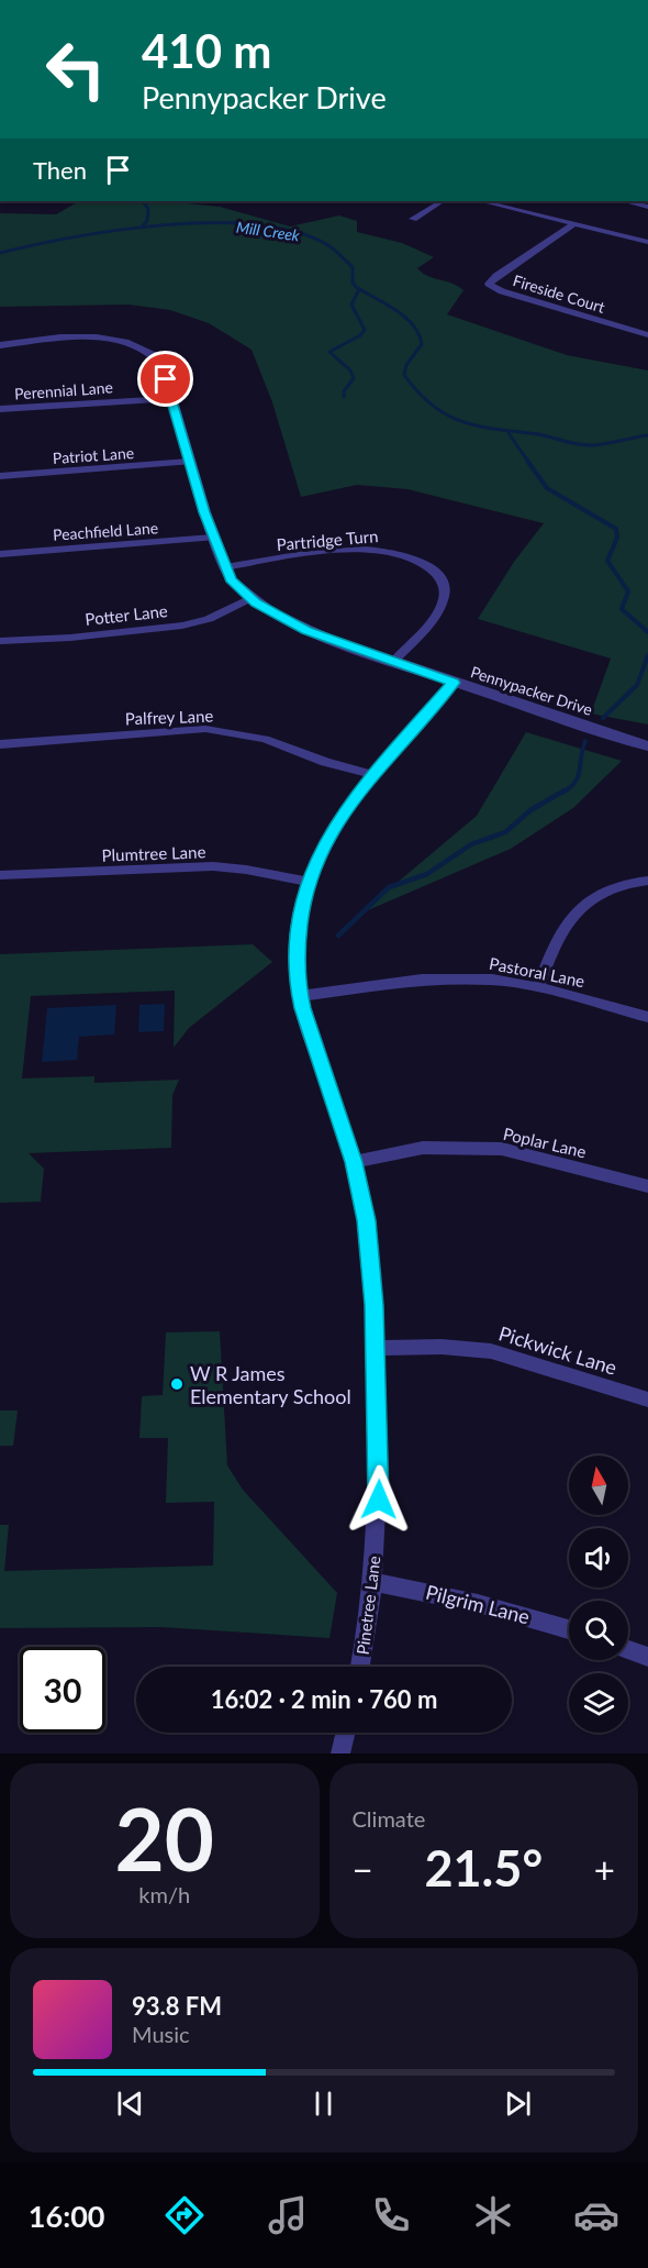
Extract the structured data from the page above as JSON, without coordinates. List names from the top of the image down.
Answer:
{
  "streets": {
    "street": [
      "Fireside Court",
      "Perennial Lane",
      "Patriot Lane",
      "Peachfield Lane",
      "Partridge Turn",
      "Potter Lane",
      "Pennypacker Drive",
      "Palfrey Lane",
      "Plumtree Lane",
      "Pastoral Lane",
      "Poplar Lane",
      "Pickwick Lane",
      "Pilgrim Lane",
      "Pinetree Lane"
    ]
  },
  "crossings": [
    ["Perennial Lane", "Pennypacker Drive"],
    ["Patriot Lane", "Pennypacker Drive"],
    ["Peachfield Lane", "Pennypacker Drive"],
    ["Partridge Turn", "Pennypacker Drive"],
    ["Potter Lane", "Pennypacker Drive"],
    ["Pennypacker Drive", "Pinetree Lane"],
    ["Palfrey Lane", "Pinetree Lane"],
    ["Plumtree Lane", "Pinetree Lane"],
    ["Pastoral Lane", "Pinetree Lane"],
    ["Poplar Lane", "Pinetree Lane"],
    ["Pickwick Lane", "Pinetree Lane"],
    ["Pilgrim Lane", "Pinetree Lane"]
  ],
  "water": ["Mill Creek"],
  "places": ["W R James Elementary School"],
  "north": "top",
  "page": {
    "turn": ["410 m", "Pennypacker Drive"],
    "then": "Then",
    "limit": "30",
    "trip": "16:02 · 2 min · 760 m",
    "tile": [
      ["20", "km/h"],
      "Climate"
    ],
    "heat": ["−", "21.5°", "+"],
    "song": ["93.8 FM", "Music"],
    "tabs": "16:00"
  }
}
